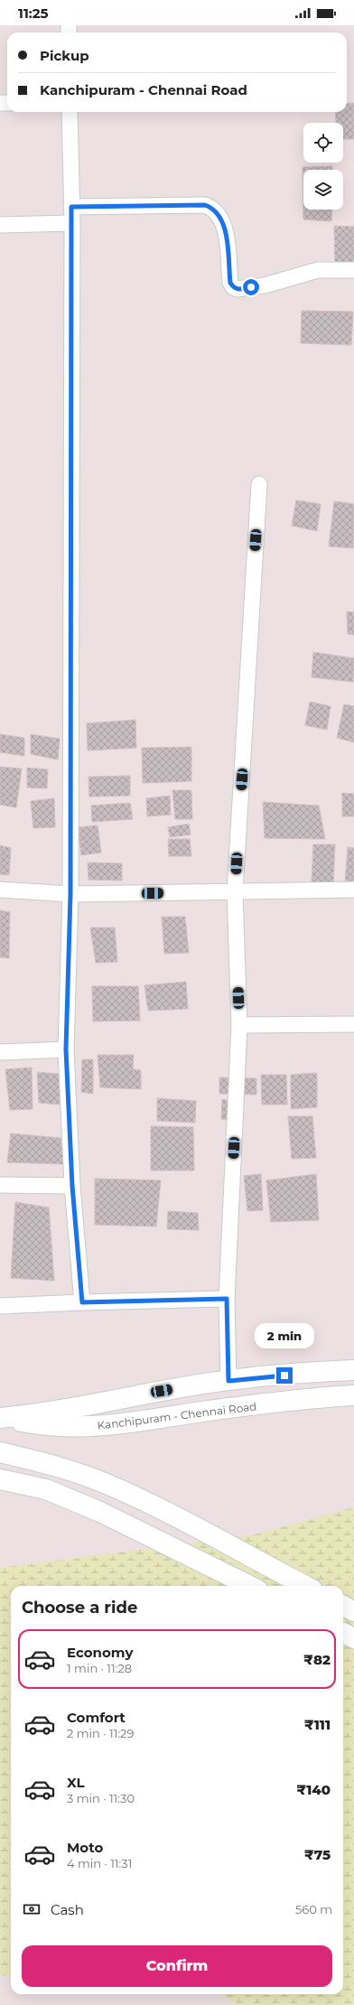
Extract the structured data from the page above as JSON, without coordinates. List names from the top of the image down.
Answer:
{
  "streets": {
    "main road": ["Kanchipuram - Chennai Road"]
  },
  "page": {
    "status": "11:25",
    "banner": ["Pickup", "Kanchipuram - Chennai Road"],
    "bubble": "2 min",
    "heading": "Choose a ride",
    "list": [
      {
        "name": "Economy",
        "note": "1 min · 11:28",
        "value": "₹82"
      },
      {
        "name": "Comfort",
        "note": "2 min · 11:29",
        "value": "₹111"
      },
      {
        "name": "XL",
        "note": "3 min · 11:30",
        "value": "₹140"
      },
      {
        "name": "Moto",
        "note": "4 min · 11:31",
        "value": "₹75"
      }
    ],
    "pay": ["Cash", "560 m"],
    "buttons": "Confirm"
  }
}
